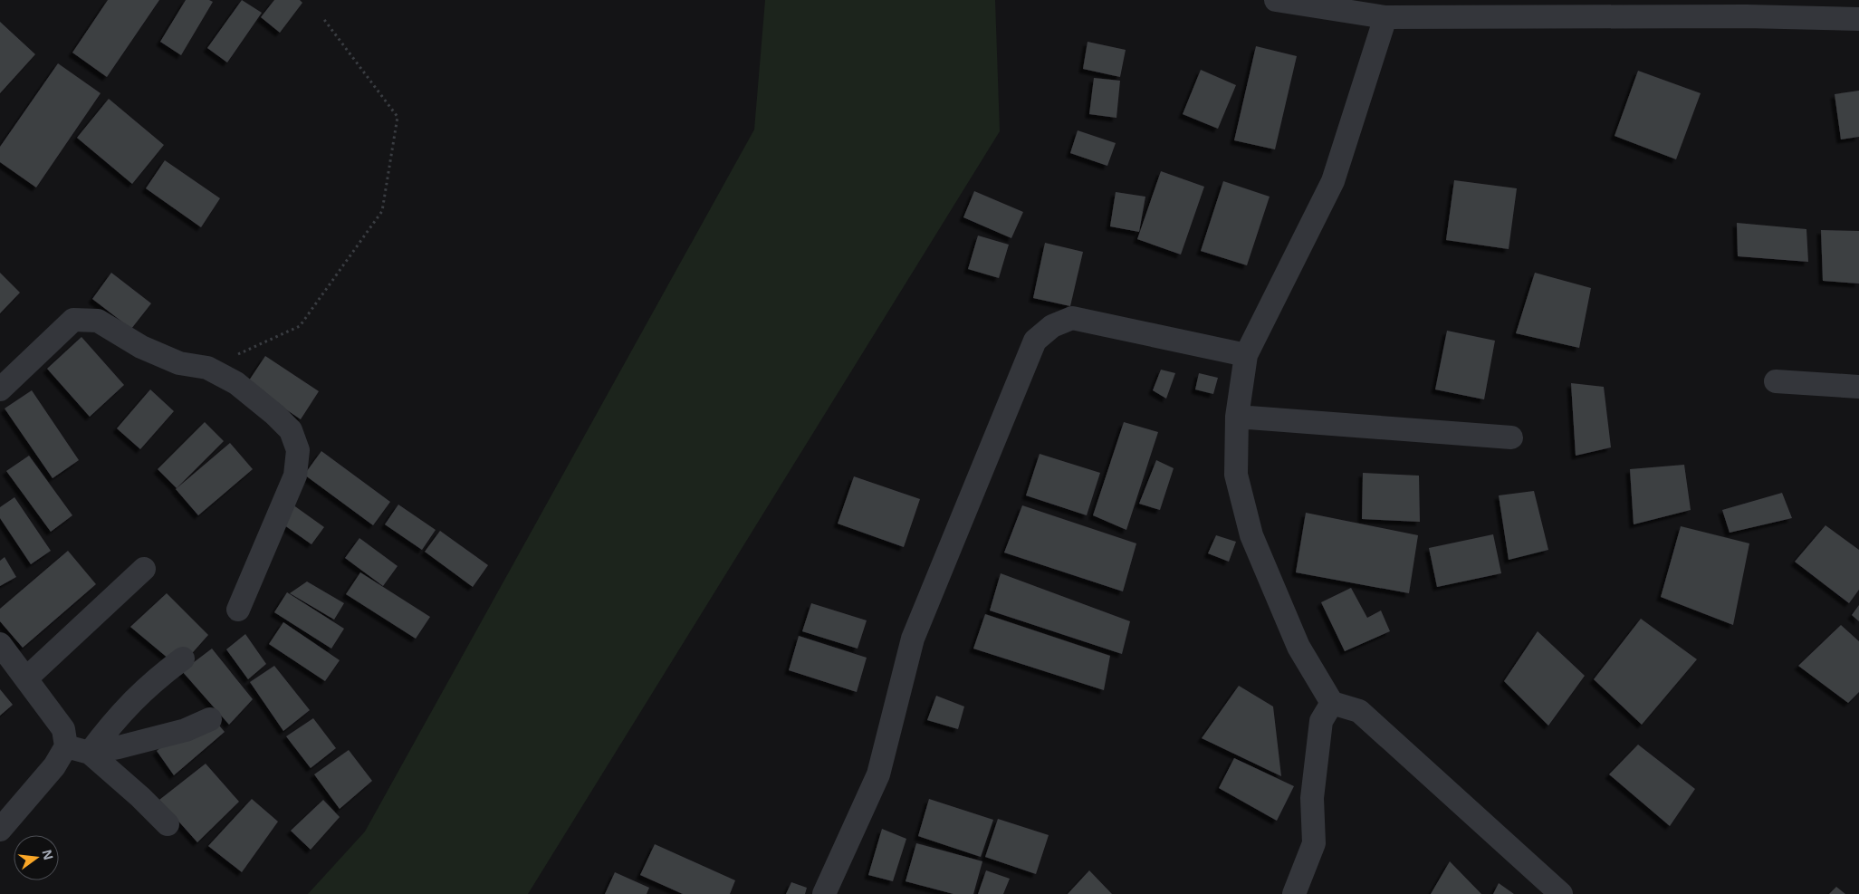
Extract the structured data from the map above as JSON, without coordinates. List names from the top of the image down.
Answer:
{
  "north": "right"
}
